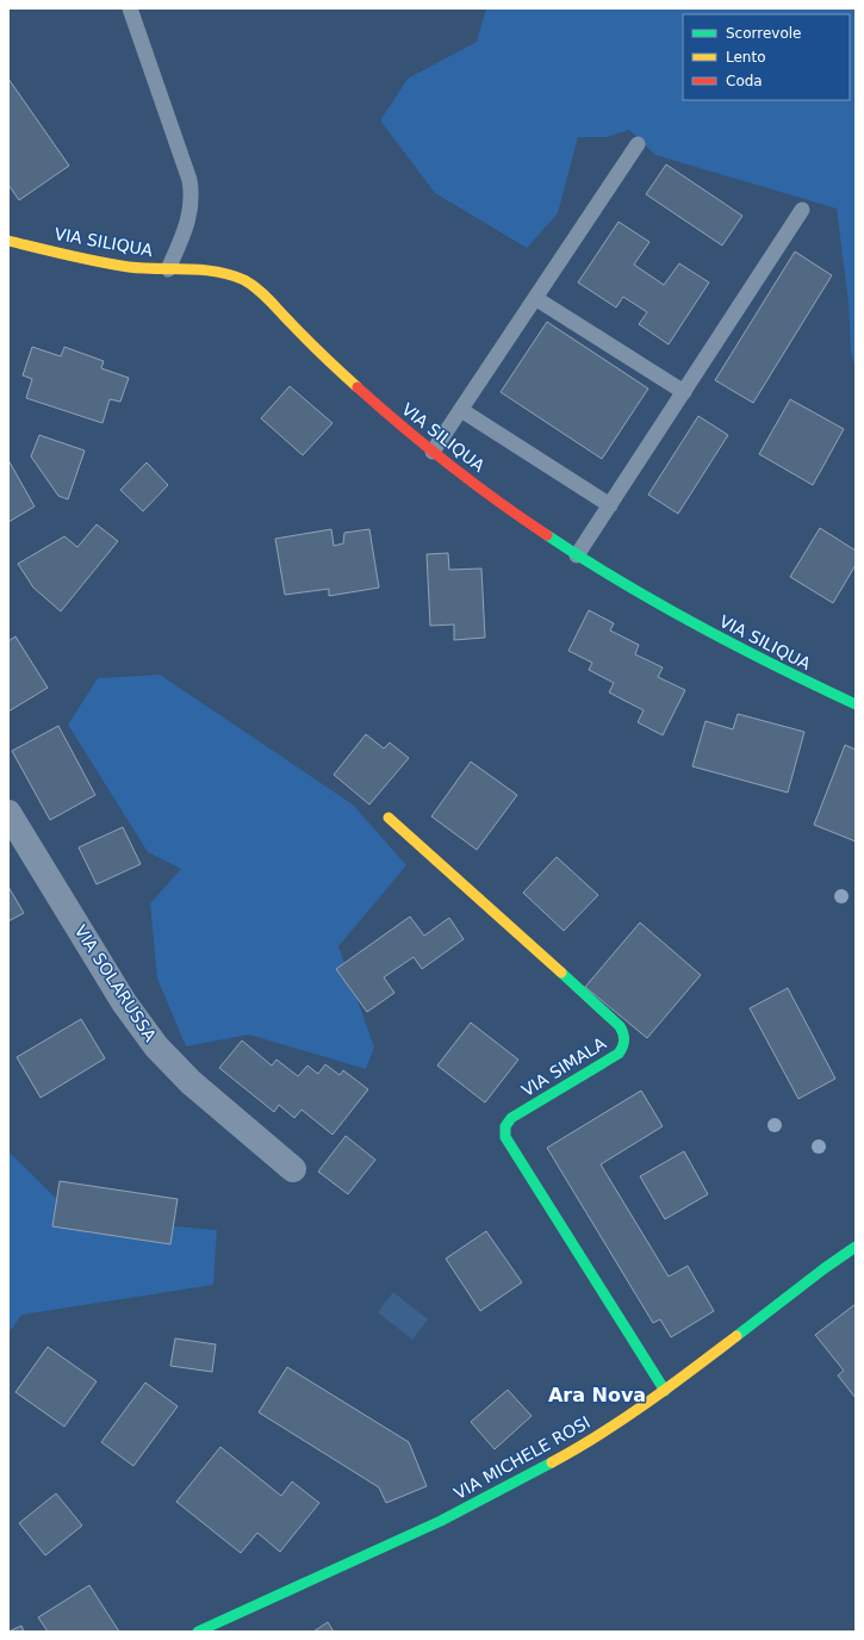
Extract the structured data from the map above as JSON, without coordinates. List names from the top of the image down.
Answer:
{
  "streets": {
    "street": [
      "VIA SILIQUA",
      "VIA SOLARUSSA",
      "VIA SIMALA",
      "VIA MICHELE ROSI"
    ]
  },
  "crossings": [
    ["VIA SIMALA", "VIA MICHELE ROSI"]
  ],
  "districts": ["Ara Nova"],
  "legend": ["Scorrevole", "Lento", "Coda"]
}
